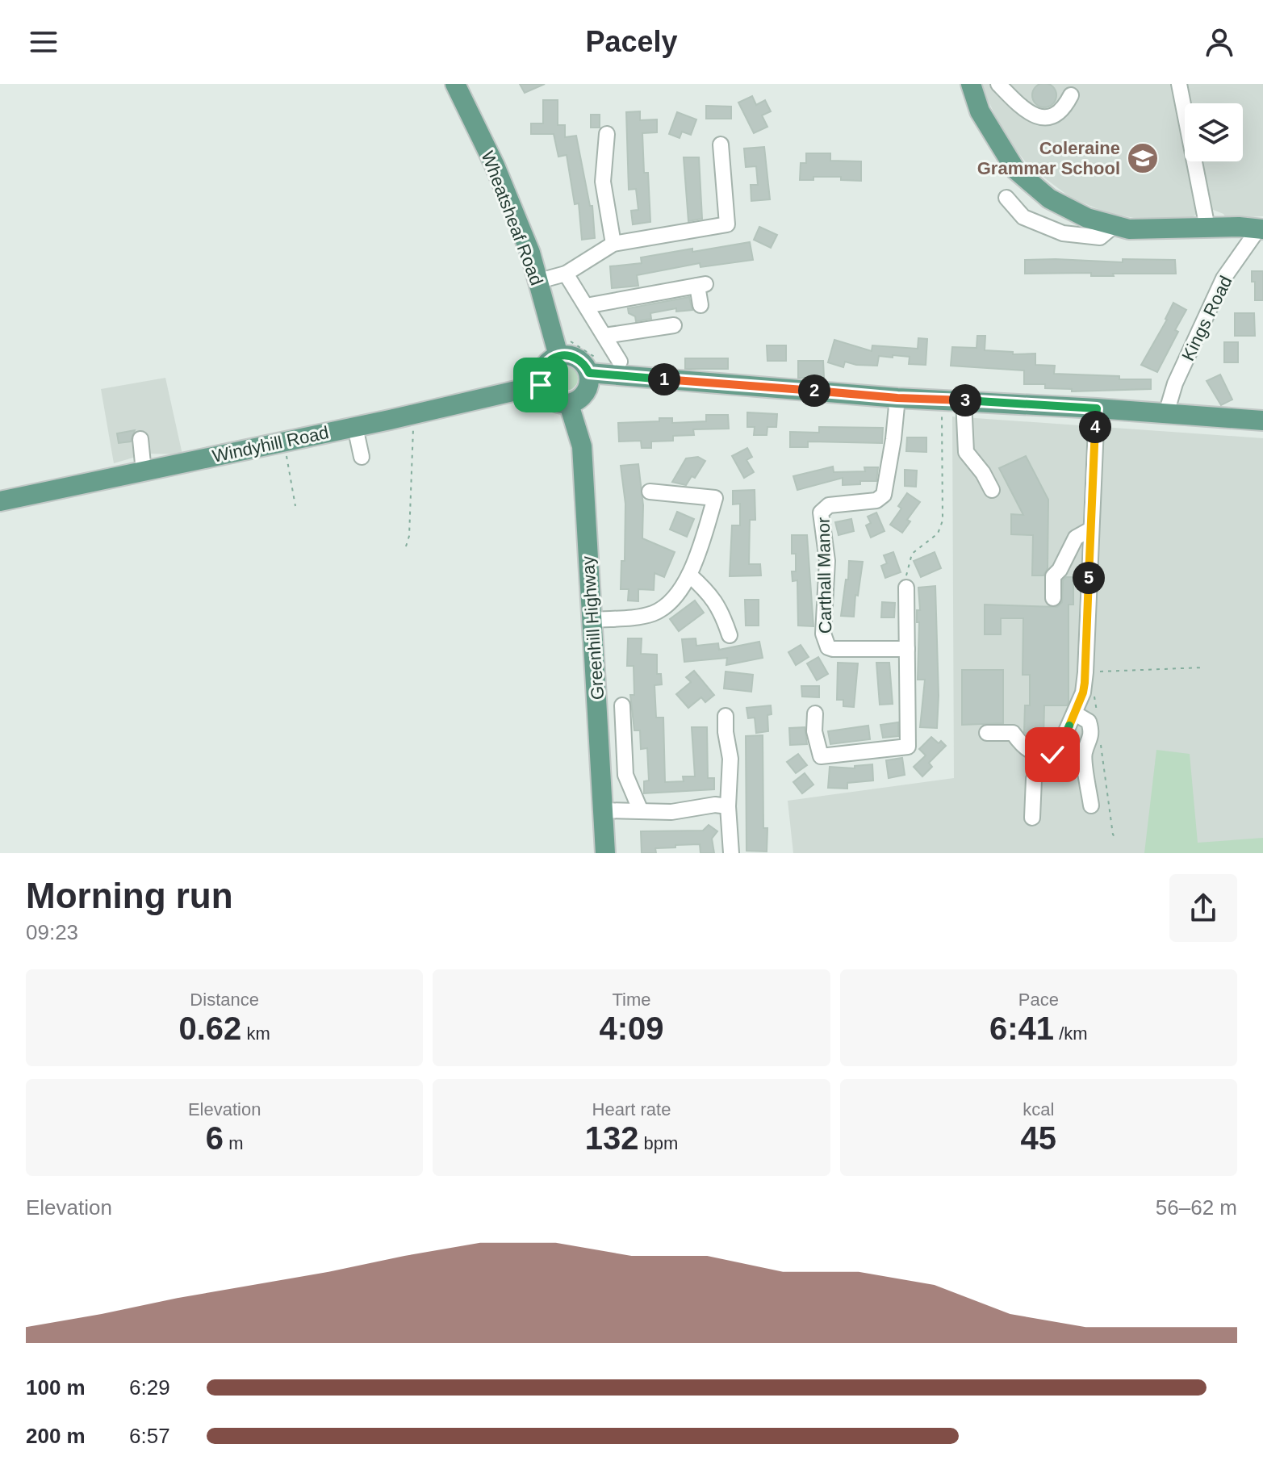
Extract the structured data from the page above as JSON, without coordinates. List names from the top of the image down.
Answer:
{
  "streets": {
    "main road": ["Wheatsheaf Road", "Windyhill Road", "Greenhill Highway"],
    "street": ["Kings Road", "Carthall Manor"]
  },
  "crossings": [
    ["Wheatsheaf Road", "Windyhill Road"],
    ["Wheatsheaf Road", "Greenhill Highway"],
    ["Windyhill Road", "Greenhill Highway"]
  ],
  "places": {
    "school or university": ["Coleraine Grammar School"]
  },
  "page": {
    "header": "Pacely",
    "pins": [
      "1",
      "2",
      "3",
      "4",
      "5"
    ],
    "heading": ["Morning run", "09:23"],
    "stats": [
      ["Distance", "0.62 km"],
      ["Time", "4:09"],
      ["Pace", "6:41 /km"],
      ["Elevation", "6 m"],
      ["Heart rate", "132 bpm"],
      ["kcal", "45"]
    ],
    "chart": ["Elevation", "56–62 m"],
    "list": [
      {
        "name": "100 m",
        "note": "6:29"
      },
      {
        "name": "200 m",
        "note": "6:57"
      }
    ]
  }
}
